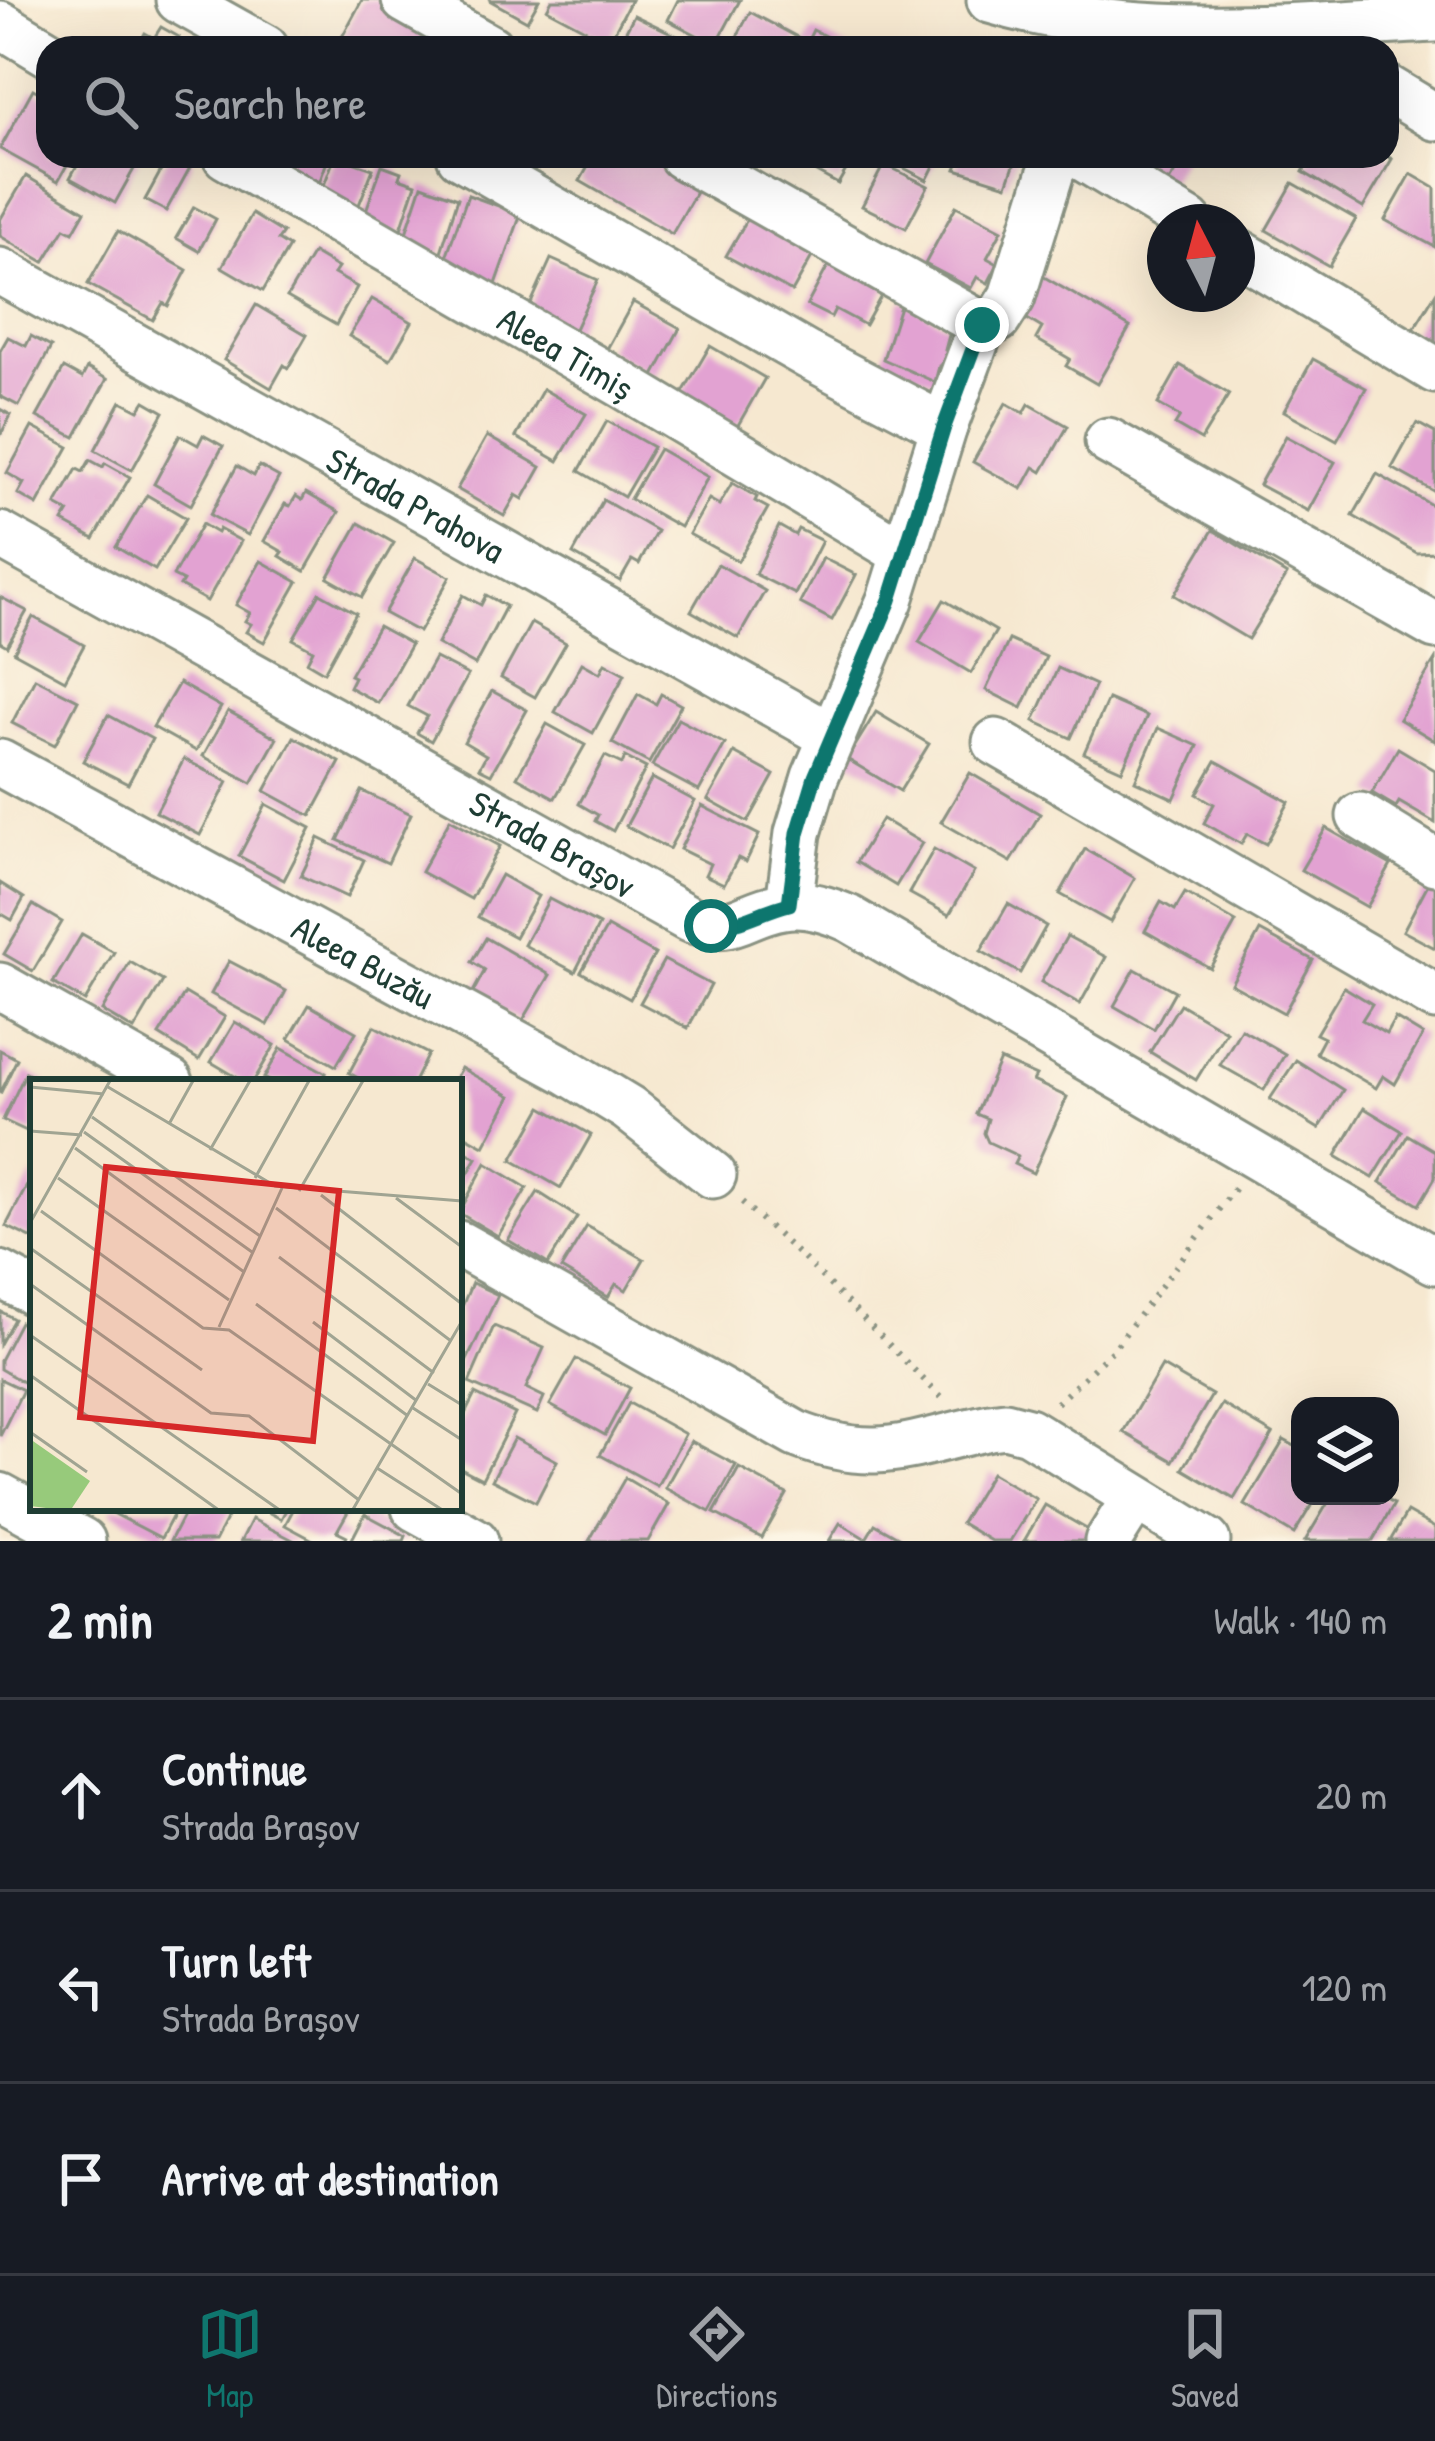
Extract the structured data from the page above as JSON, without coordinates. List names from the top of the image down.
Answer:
{
  "streets": {
    "street": [
      "Aleea Timiș",
      "Strada Prahova",
      "Strada Brașov",
      "Aleea Buzău"
    ]
  },
  "north": "top",
  "page": {
    "search": "Search here",
    "heading": ["2 min", "Walk · 140 m"],
    "list": [
      ["Continue", "Strada Brașov", "20 m"],
      ["Turn left", "Strada Brașov", "120 m"],
      "Arrive at destination"
    ],
    "nav": ["Map", "Directions", "Saved"]
  }
}
